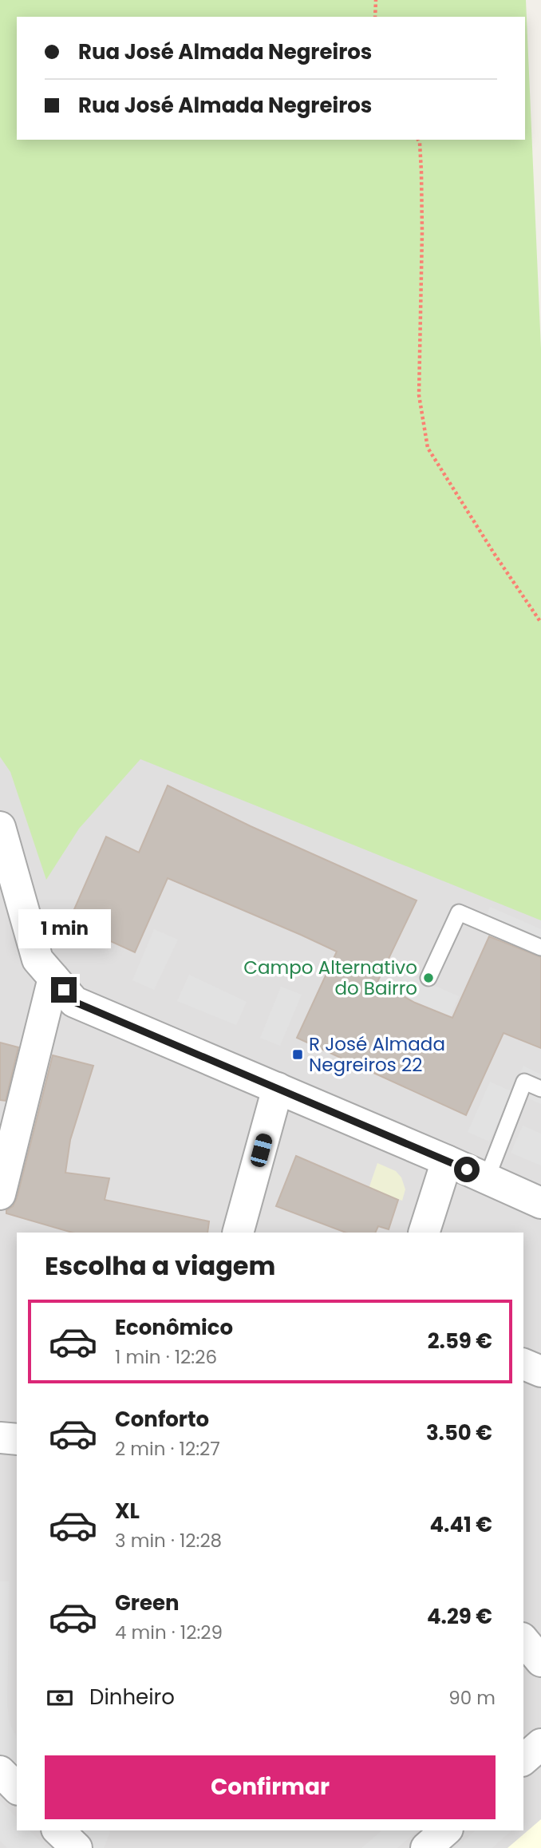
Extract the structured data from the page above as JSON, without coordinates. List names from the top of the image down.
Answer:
{
  "places": {
    "other": ["Campo Alternativo do Bairro"],
    "transit": ["R José Almada Negreiros 22"]
  },
  "page": {
    "banner": ["Rua José Almada Negreiros", "Rua José Almada Negreiros"],
    "bubble": "1 min",
    "heading": "Escolha a viagem",
    "list": [
      {
        "name": "Econômico",
        "note": "1 min · 12:26",
        "value": "2.59 €"
      },
      {
        "name": "Conforto",
        "note": "2 min · 12:27",
        "value": "3.50 €"
      },
      {
        "name": "XL",
        "note": "3 min · 12:28",
        "value": "4.41 €"
      },
      {
        "name": "Green",
        "note": "4 min · 12:29",
        "value": "4.29 €"
      }
    ],
    "pay": ["Dinheiro", "90 m"],
    "buttons": "Confirmar"
  }
}
